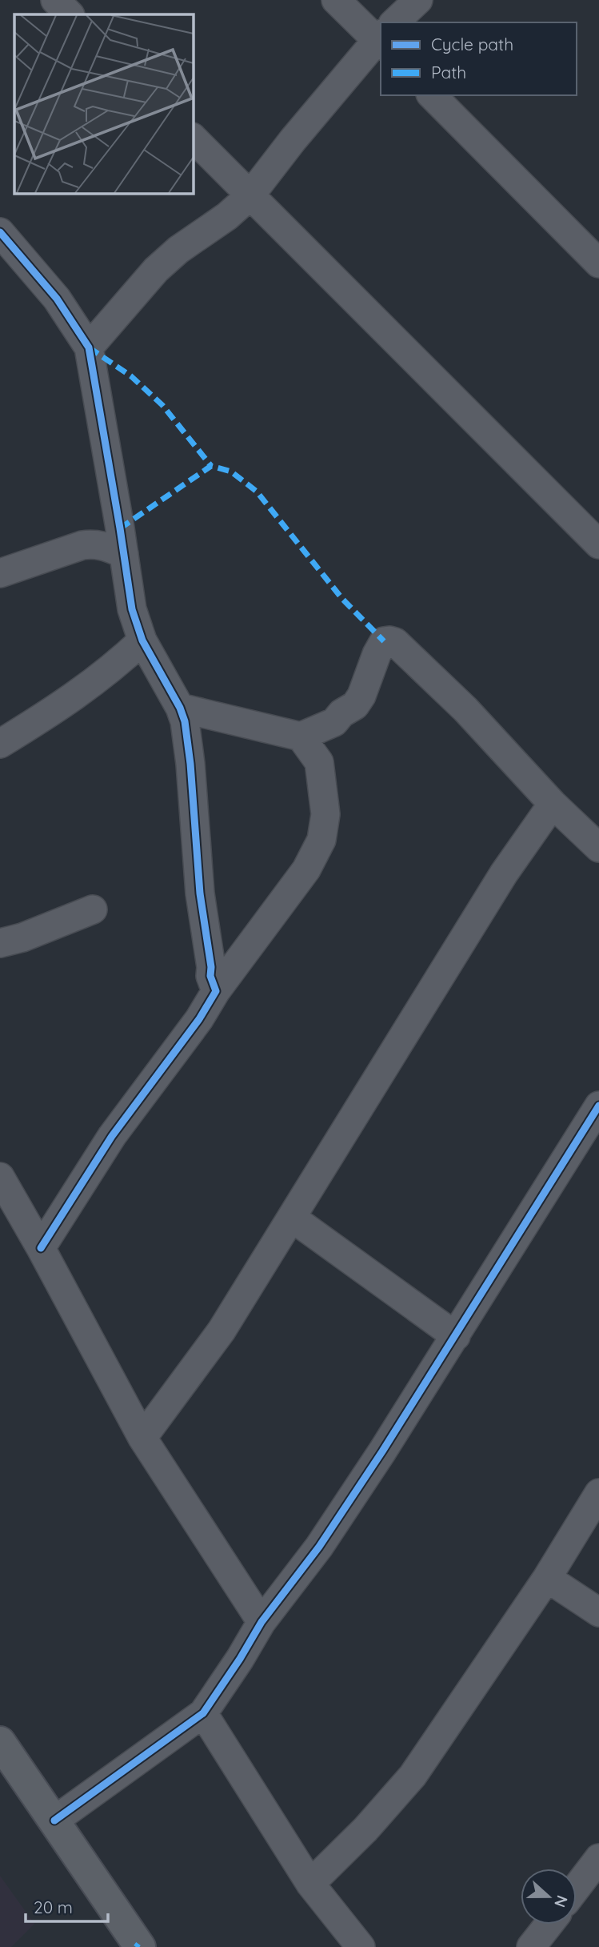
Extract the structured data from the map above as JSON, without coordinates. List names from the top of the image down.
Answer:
{
  "legend": ["Cycle path", "Path"],
  "scale_bar": "20 m",
  "north": "right"
}
